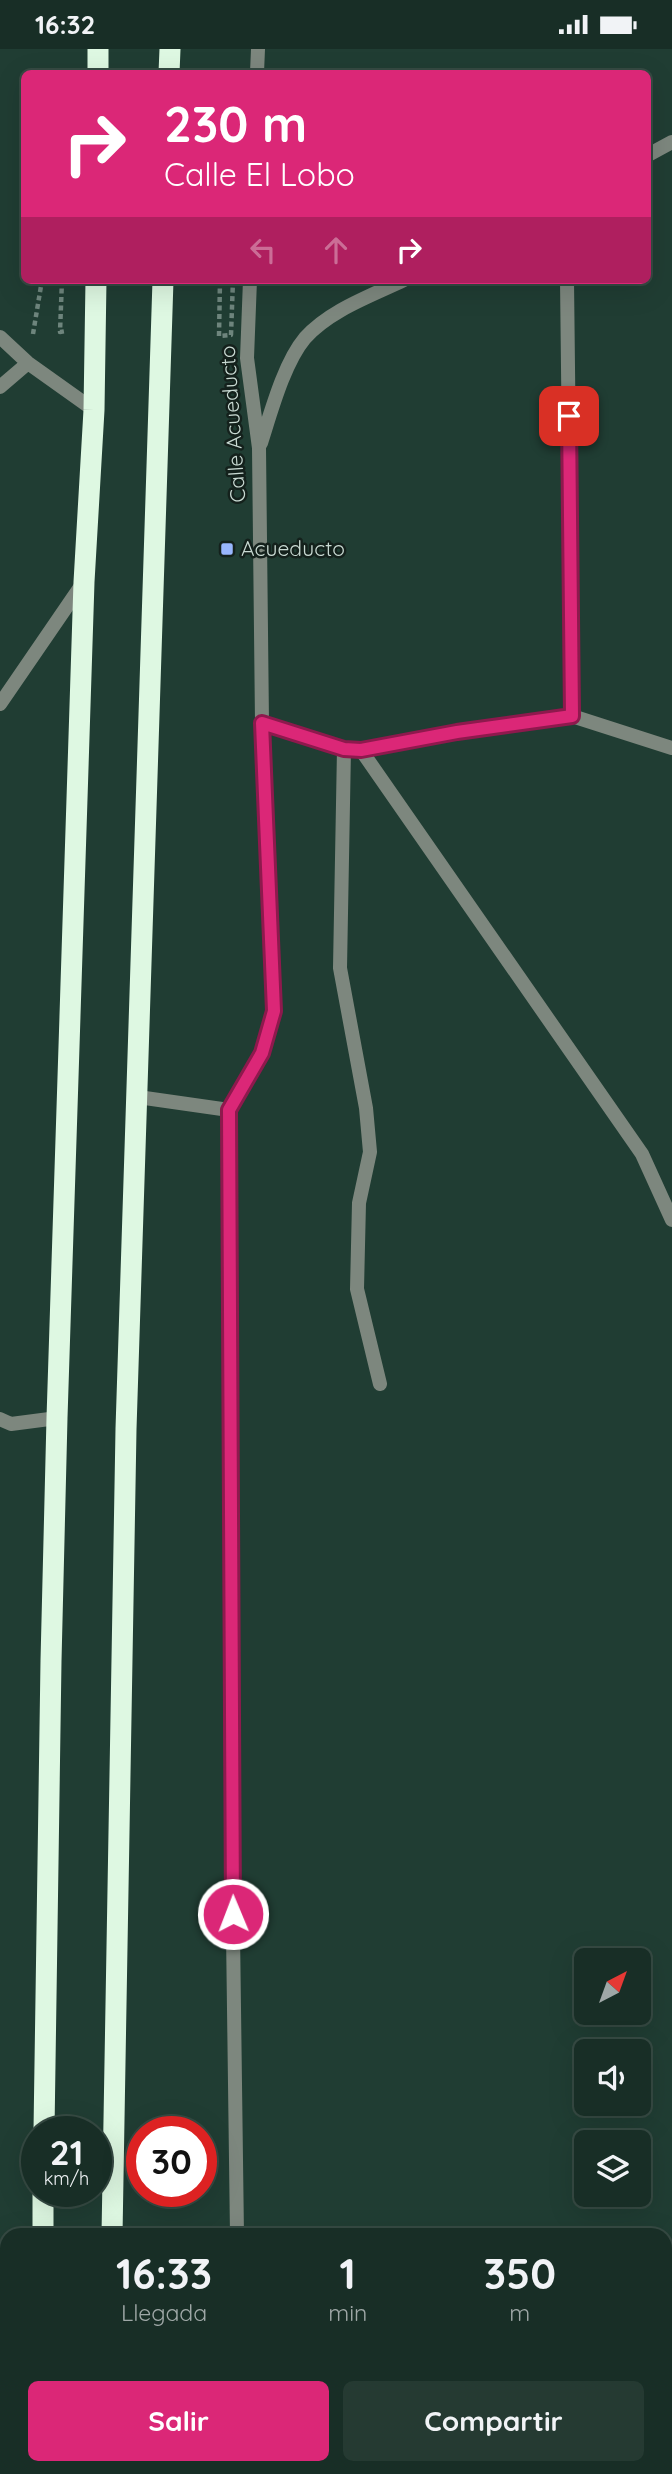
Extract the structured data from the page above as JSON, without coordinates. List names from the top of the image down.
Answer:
{
  "streets": {
    "street": ["Calle Acueducto"]
  },
  "places": {
    "transit": ["Acueducto"]
  },
  "north": "top right",
  "page": {
    "status": "16:32",
    "turn": ["230 m", "Calle El Lobo"],
    "speed": "21 km/h",
    "limit": "30",
    "eta": [
      "16:33",
      "Llegada",
      "1",
      "min",
      "350",
      "m"
    ],
    "buttons": ["Salir", "Compartir"]
  }
}
